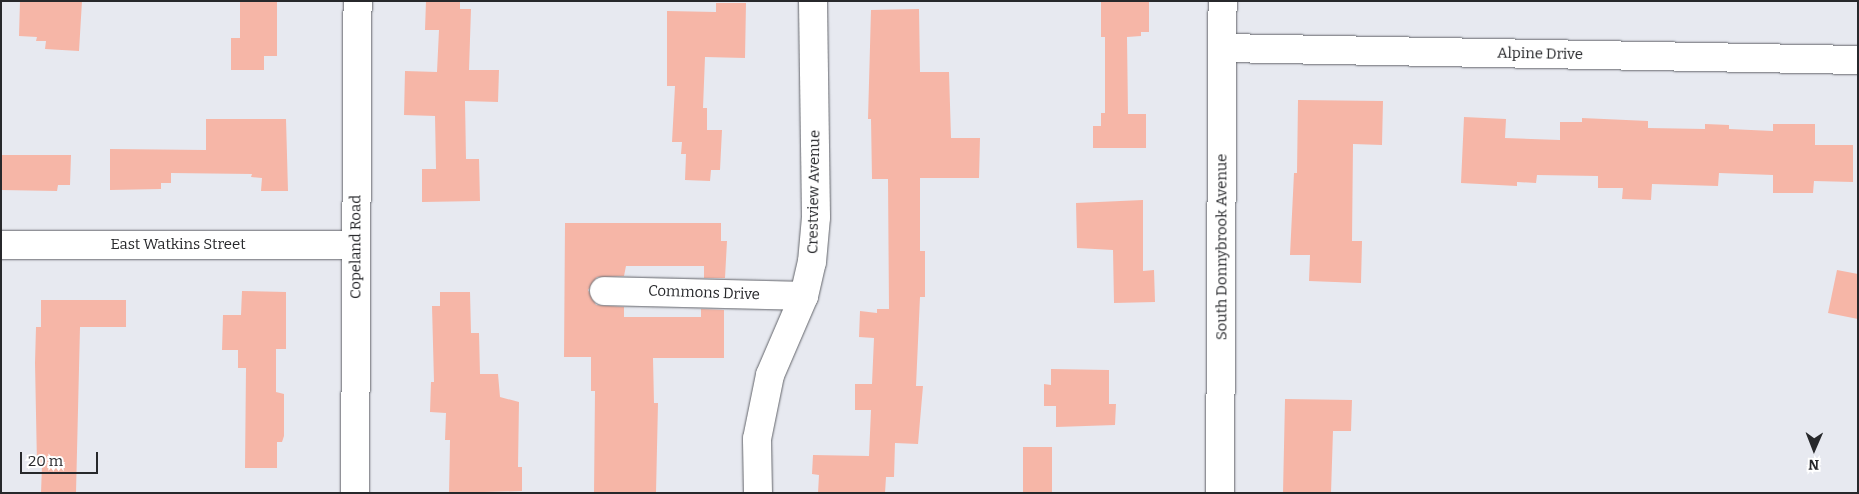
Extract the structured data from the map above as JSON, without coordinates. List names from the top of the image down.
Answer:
{
  "streets": {
    "street": [
      "Alpine Drive",
      "Crestview Avenue",
      "East Watkins Street",
      "Copeland Road",
      "South Donnybrook Avenue",
      "Commons Drive"
    ]
  },
  "crossings": [
    ["Alpine Drive", "South Donnybrook Avenue"],
    ["Crestview Avenue", "Commons Drive"],
    ["East Watkins Street", "Copeland Road"]
  ],
  "scale_bar": "20 m",
  "north": "bottom"
}
